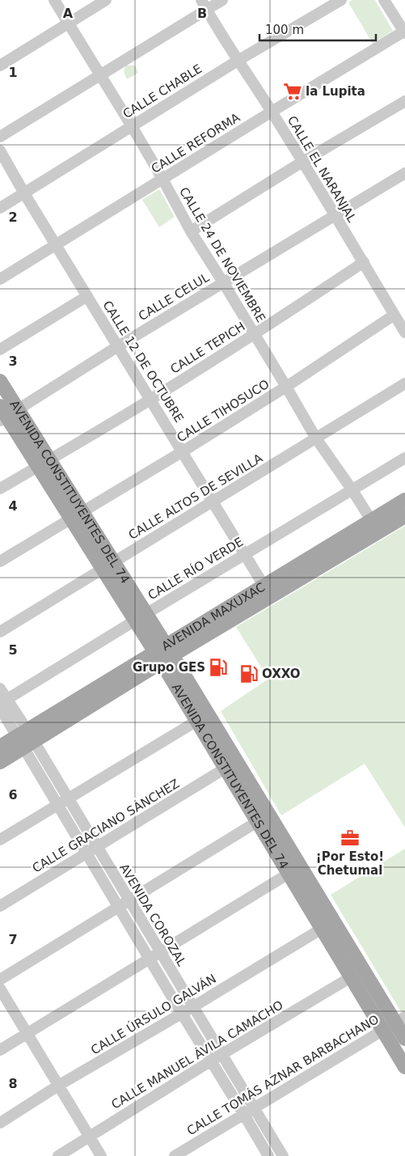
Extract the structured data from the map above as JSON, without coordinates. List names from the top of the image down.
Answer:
{
  "streets": {
    "main road": ["AVENIDA CONSTITUYENTES DEL 74", "AVENIDA MAXUXAC"],
    "street": [
      "CALLE CHABLE",
      "CALLE REFORMA",
      "CALLE EL NARANJAL",
      "CALLE 24 DE NOVIEMBRE",
      "CALLE CELUL",
      "CALLE TEPICH",
      "CALLE 12 DE OCTUBRE",
      "CALLE TIHOSUCO",
      "CALLE ALTOS DE SEVILLA",
      "CALLE RÍO VERDE",
      "CALLE GRACIANO SÁNCHEZ",
      "AVENIDA COROZAL",
      "CALLE ÚRSULO GALVÁN",
      "CALLE MANUEL ÁVILA CAMACHO",
      "CALLE TOMÁS AZNAR BARBACHANO"
    ]
  },
  "crossings": [
    ["CALLE CHABLE", "CALLE EL NARANJAL"],
    ["CALLE CHABLE", "CALLE 24 DE NOVIEMBRE"],
    ["CALLE CHABLE", "CALLE 12 DE OCTUBRE"],
    ["CALLE REFORMA", "CALLE EL NARANJAL"],
    ["CALLE REFORMA", "CALLE 24 DE NOVIEMBRE"],
    ["CALLE REFORMA", "CALLE 12 DE OCTUBRE"],
    ["CALLE EL NARANJAL", "CALLE CELUL"],
    ["CALLE EL NARANJAL", "CALLE TEPICH"],
    ["CALLE EL NARANJAL", "CALLE TIHOSUCO"],
    ["CALLE 24 DE NOVIEMBRE", "CALLE CELUL"],
    ["CALLE 24 DE NOVIEMBRE", "CALLE TEPICH"],
    ["CALLE 24 DE NOVIEMBRE", "CALLE TIHOSUCO"],
    ["CALLE 24 DE NOVIEMBRE", "CALLE ALTOS DE SEVILLA"],
    ["CALLE 24 DE NOVIEMBRE", "CALLE RÍO VERDE"],
    ["CALLE 24 DE NOVIEMBRE", "AVENIDA MAXUXAC"],
    ["CALLE CELUL", "CALLE 12 DE OCTUBRE"],
    ["CALLE CELUL", "AVENIDA CONSTITUYENTES DEL 74"],
    ["CALLE TEPICH", "CALLE 12 DE OCTUBRE"],
    ["CALLE TEPICH", "AVENIDA CONSTITUYENTES DEL 74"],
    ["CALLE 12 DE OCTUBRE", "CALLE TIHOSUCO"],
    ["CALLE 12 DE OCTUBRE", "CALLE ALTOS DE SEVILLA"],
    ["CALLE 12 DE OCTUBRE", "CALLE RÍO VERDE"],
    ["CALLE 12 DE OCTUBRE", "AVENIDA MAXUXAC"],
    ["CALLE TIHOSUCO", "AVENIDA CONSTITUYENTES DEL 74"],
    ["AVENIDA CONSTITUYENTES DEL 74", "CALLE ALTOS DE SEVILLA"],
    ["AVENIDA CONSTITUYENTES DEL 74", "CALLE RÍO VERDE"],
    ["AVENIDA CONSTITUYENTES DEL 74", "AVENIDA MAXUXAC"],
    ["AVENIDA CONSTITUYENTES DEL 74", "CALLE GRACIANO SÁNCHEZ"],
    ["AVENIDA CONSTITUYENTES DEL 74", "CALLE ÚRSULO GALVÁN"],
    ["AVENIDA CONSTITUYENTES DEL 74", "CALLE MANUEL ÁVILA CAMACHO"],
    ["AVENIDA CONSTITUYENTES DEL 74", "CALLE TOMÁS AZNAR BARBACHANO"],
    ["CALLE RÍO VERDE", "AVENIDA COROZAL"],
    ["AVENIDA MAXUXAC", "AVENIDA COROZAL"],
    ["CALLE GRACIANO SÁNCHEZ", "AVENIDA COROZAL"],
    ["AVENIDA COROZAL", "CALLE ÚRSULO GALVÁN"],
    ["AVENIDA COROZAL", "CALLE MANUEL ÁVILA CAMACHO"],
    ["AVENIDA COROZAL", "CALLE TOMÁS AZNAR BARBACHANO"]
  ],
  "places": {
    "supermarket": ["la Lupita"],
    "fuel station": ["Grupo GES", "OXXO"],
    "office": ["¡Por Esto! Chetumal"]
  },
  "scale_bar": "100 m",
  "grid": {
    "columns": ["A", "B"],
    "rows": [
      "1",
      "2",
      "3",
      "4",
      "5",
      "6",
      "7",
      "8"
    ]
  }
}
